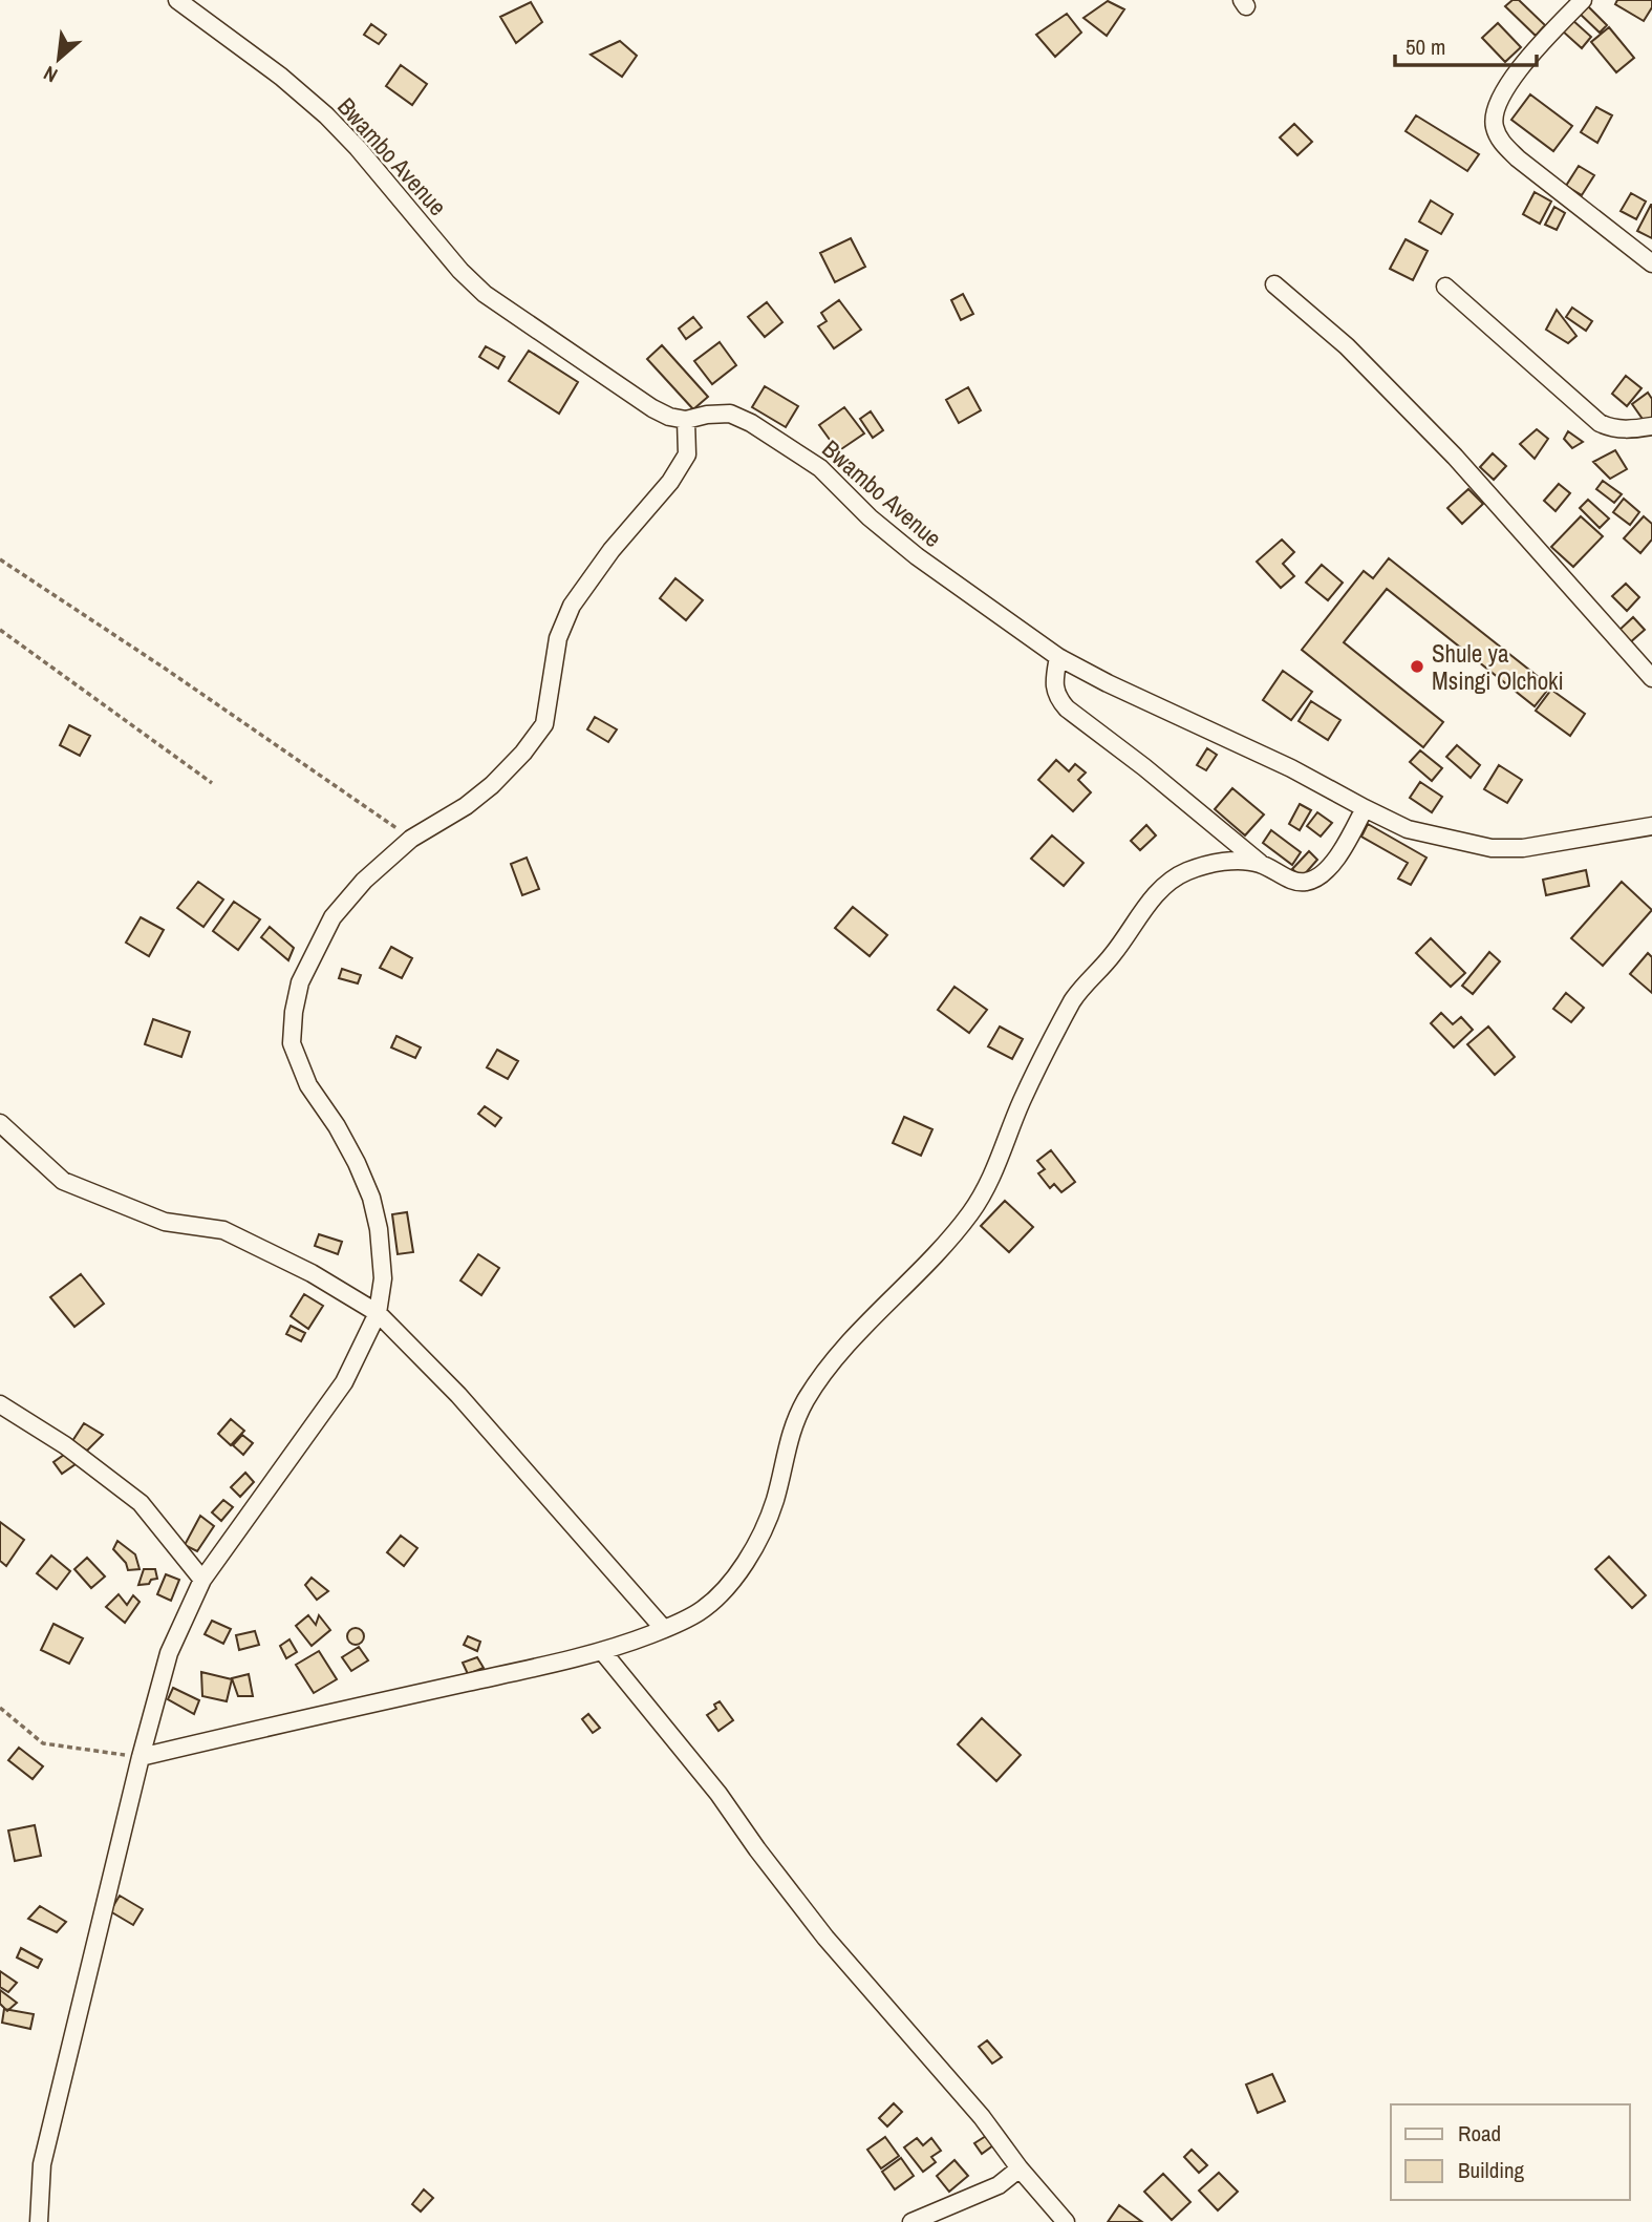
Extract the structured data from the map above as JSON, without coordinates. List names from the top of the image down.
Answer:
{
  "streets": {
    "street": ["Bwambo Avenue"]
  },
  "places": ["Shule ya Msingi Olchoki"],
  "legend": ["Road", "Building"],
  "scale_bar": "50 m",
  "north": "bottom left"
}
